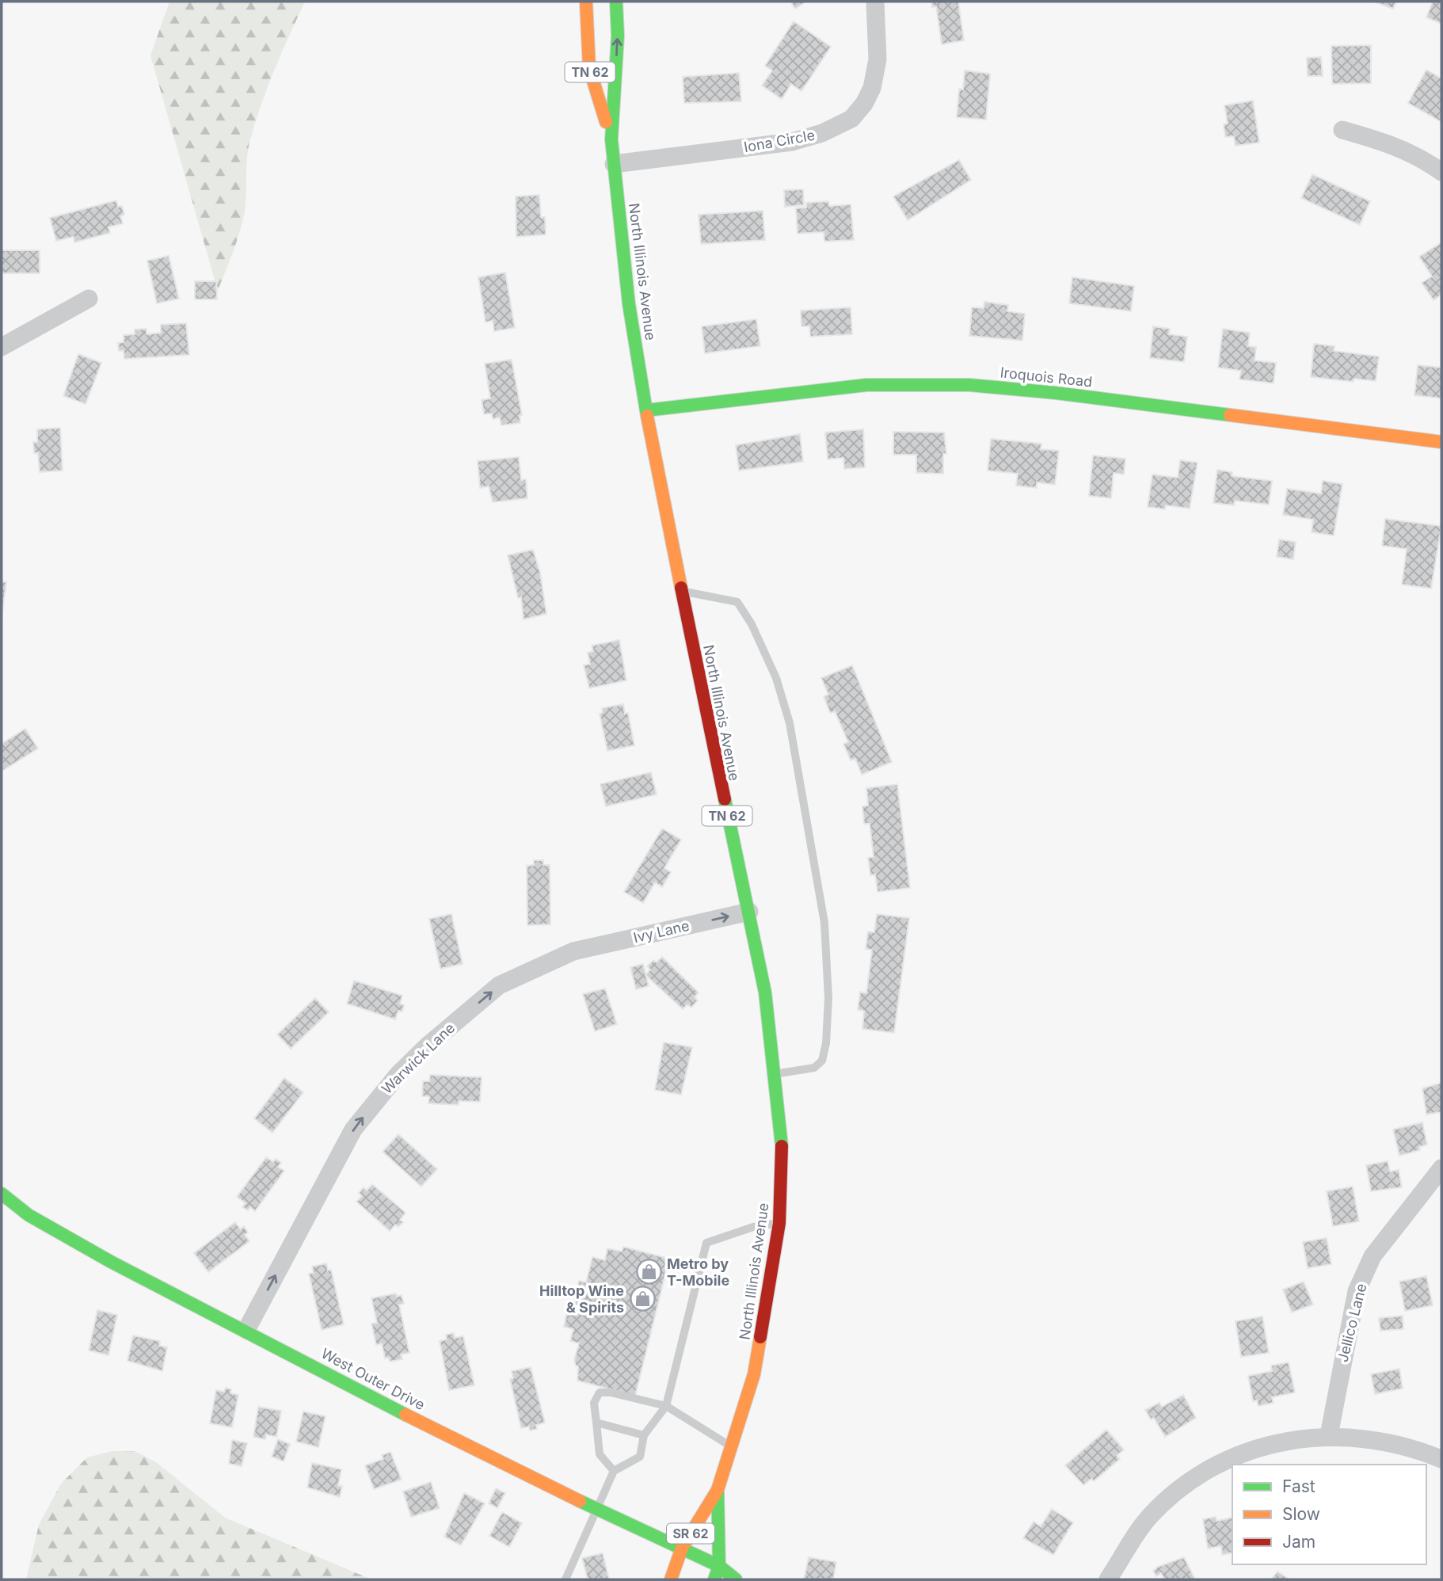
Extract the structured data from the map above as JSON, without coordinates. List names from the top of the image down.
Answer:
{
  "streets": {
    "main road": [
      "TN 62",
      "North Illinois Avenue",
      "Iroquois Road",
      "West Outer Drive",
      "SR 62"
    ],
    "street": [
      "Iona Circle",
      "Ivy Lane",
      "Warwick Lane",
      "Jellico Lane"
    ]
  },
  "crossings": [
    ["TN 62", "North Illinois Avenue"],
    ["Iona Circle", "North Illinois Avenue"],
    ["North Illinois Avenue", "Iroquois Road"],
    ["North Illinois Avenue", "Ivy Lane"],
    ["North Illinois Avenue", "SR 62"],
    ["Ivy Lane", "Warwick Lane"],
    ["Warwick Lane", "West Outer Drive"],
    ["West Outer Drive", "SR 62"]
  ],
  "one_way": ["Ivy Lane", "Warwick Lane"],
  "places": {
    "shop": ["Metro by T-Mobile", "Hilltop Wine & Spirits"]
  },
  "legend": ["Fast", "Slow", "Jam"]
}
